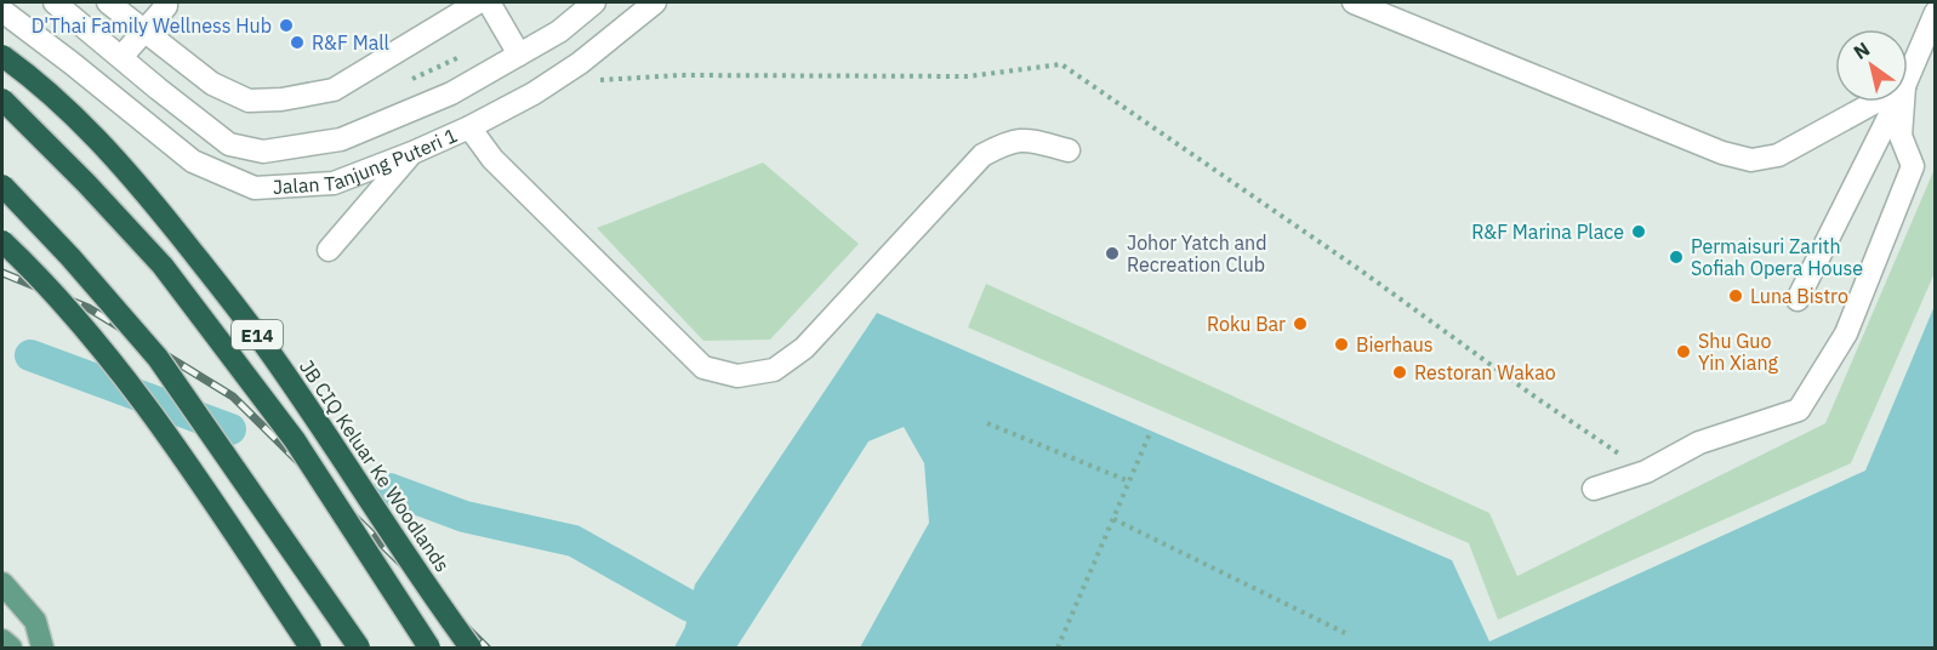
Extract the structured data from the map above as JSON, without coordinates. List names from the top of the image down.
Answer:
{
  "streets": {
    "highway": ["E14", "JB CIQ Keluar Ke Woodlands"],
    "street": ["Jalan Tanjung Puteri 1"]
  },
  "places": [
    "D'Thai Family Wellness Hub",
    "R&F Mall",
    "R&F Marina Place",
    "Johor Yatch and Recreation Club",
    "Permaisuri Zarith Sofiah Opera House",
    "Luna Bistro",
    "Roku Bar",
    "Bierhaus",
    "Shu Guo Yin Xiang",
    "Restoran Wakao"
  ],
  "north": "top left"
}
